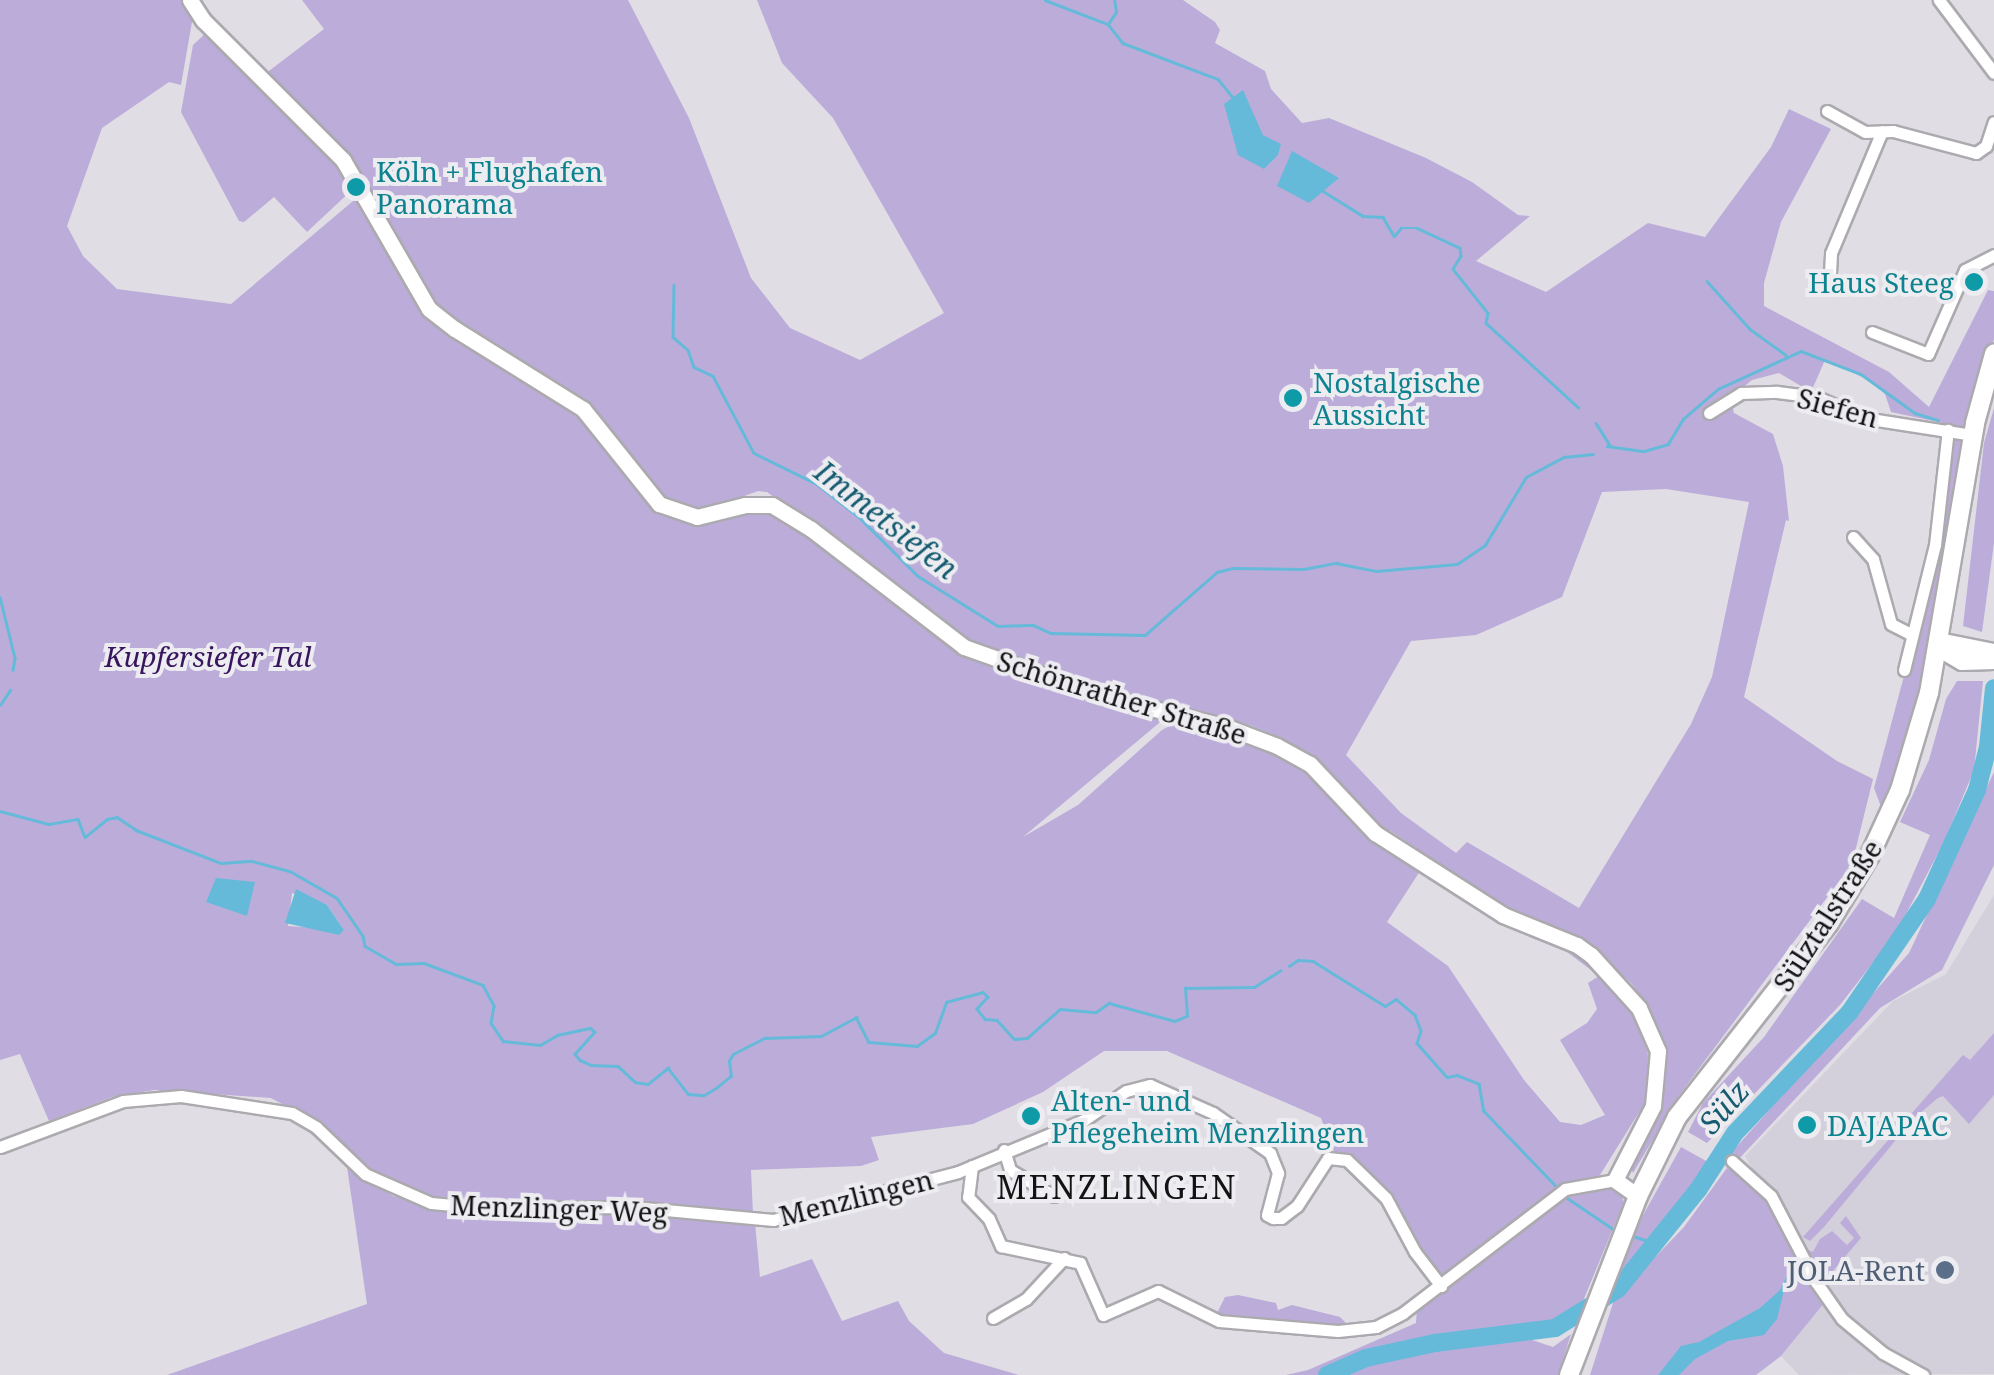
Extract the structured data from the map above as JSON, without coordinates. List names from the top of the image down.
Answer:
{
  "streets": {
    "main road": ["Sülztalstraße"],
    "street": [
      "Siefen",
      "Schönrather Straße",
      "Menzlingen",
      "Menzlinger Weg"
    ]
  },
  "crossings": [
    ["Siefen", "Sülztalstraße"],
    ["Menzlingen", "Menzlinger Weg"]
  ],
  "districts": ["MENZLINGEN"],
  "water": ["Immetsiefen", "Sülz"],
  "parks": ["Kupfersiefer Tal"],
  "places": [
    "Köln + Flughafen Panorama",
    "Haus Steeg",
    "Nostalgische Aussicht",
    "Alten- und Pflegeheim Menzlingen",
    "DAJAPAC",
    "JOLA-Rent"
  ]
}
